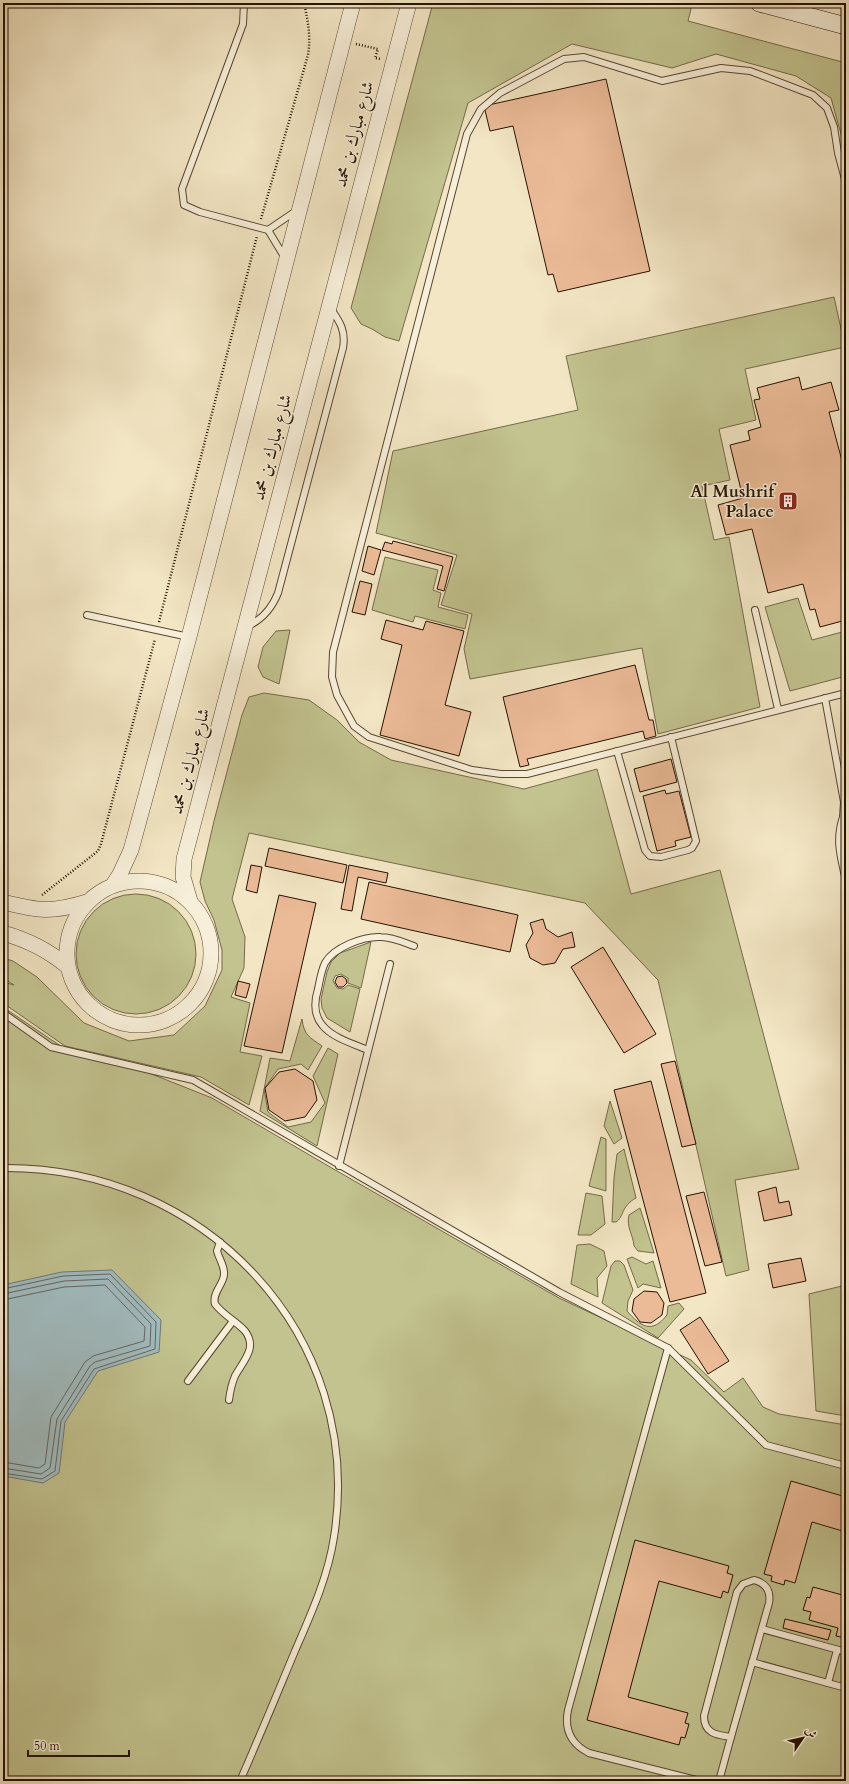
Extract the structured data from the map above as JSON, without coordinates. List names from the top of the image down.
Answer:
{
  "streets": {
    "street": ["شارع مبارك بن محمد"]
  },
  "places": {
    "building": ["Al Mushrif Palace"]
  },
  "scale_bar": "50 m",
  "north": "top right"
}
